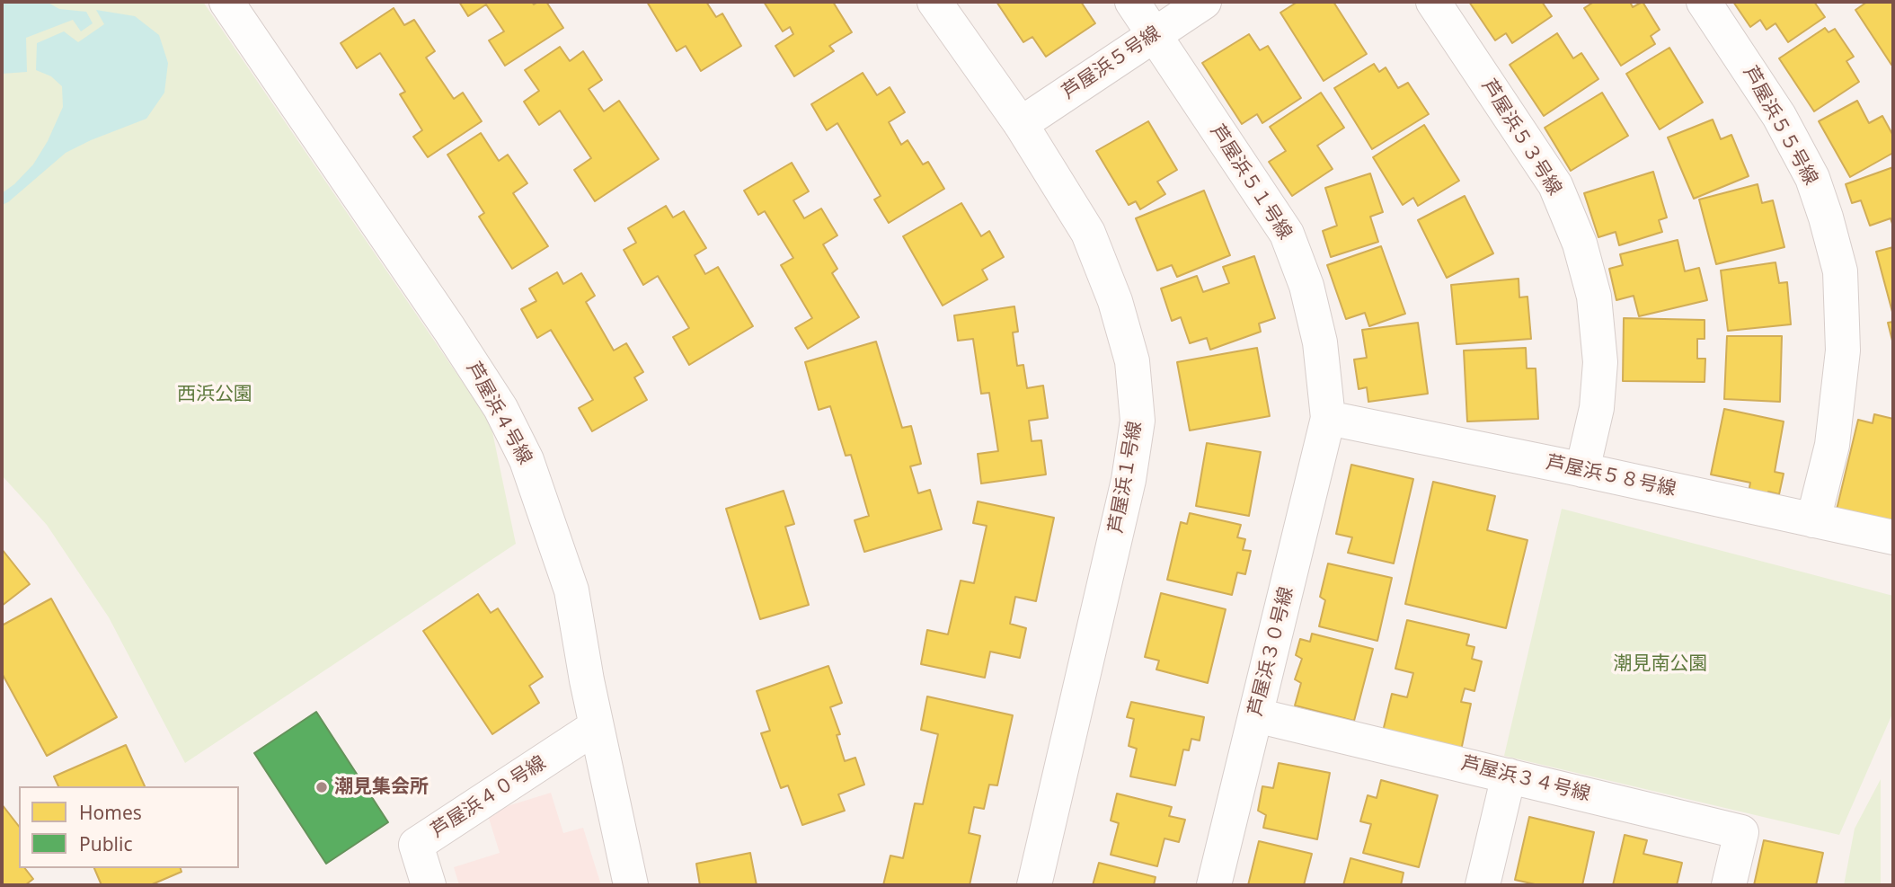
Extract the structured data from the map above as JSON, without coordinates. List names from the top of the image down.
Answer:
{
  "streets": {
    "street": [
      "芦屋浜５号線",
      "芦屋浜５５号線",
      "芦屋浜５３号線",
      "芦屋浜５１号線",
      "芦屋浜４号線",
      "芦屋浜５８号線",
      "芦屋浜１号線",
      "芦屋浜３０号線",
      "芦屋浜３４号線",
      "芦屋浜４０号線"
    ]
  },
  "crossings": [
    ["芦屋浜５号線", "芦屋浜５１号線"],
    ["芦屋浜５号線", "芦屋浜１号線"],
    ["芦屋浜５５号線", "芦屋浜５８号線"],
    ["芦屋浜５３号線", "芦屋浜５８号線"],
    ["芦屋浜５１号線", "芦屋浜５８号線"],
    ["芦屋浜５１号線", "芦屋浜３０号線"],
    ["芦屋浜４号線", "芦屋浜４０号線"],
    ["芦屋浜５８号線", "芦屋浜３０号線"],
    ["芦屋浜３０号線", "芦屋浜３４号線"]
  ],
  "parks": ["西浜公園", "潮見南公園"],
  "places": ["潮見集会所"],
  "legend": ["Homes", "Public"]
}
